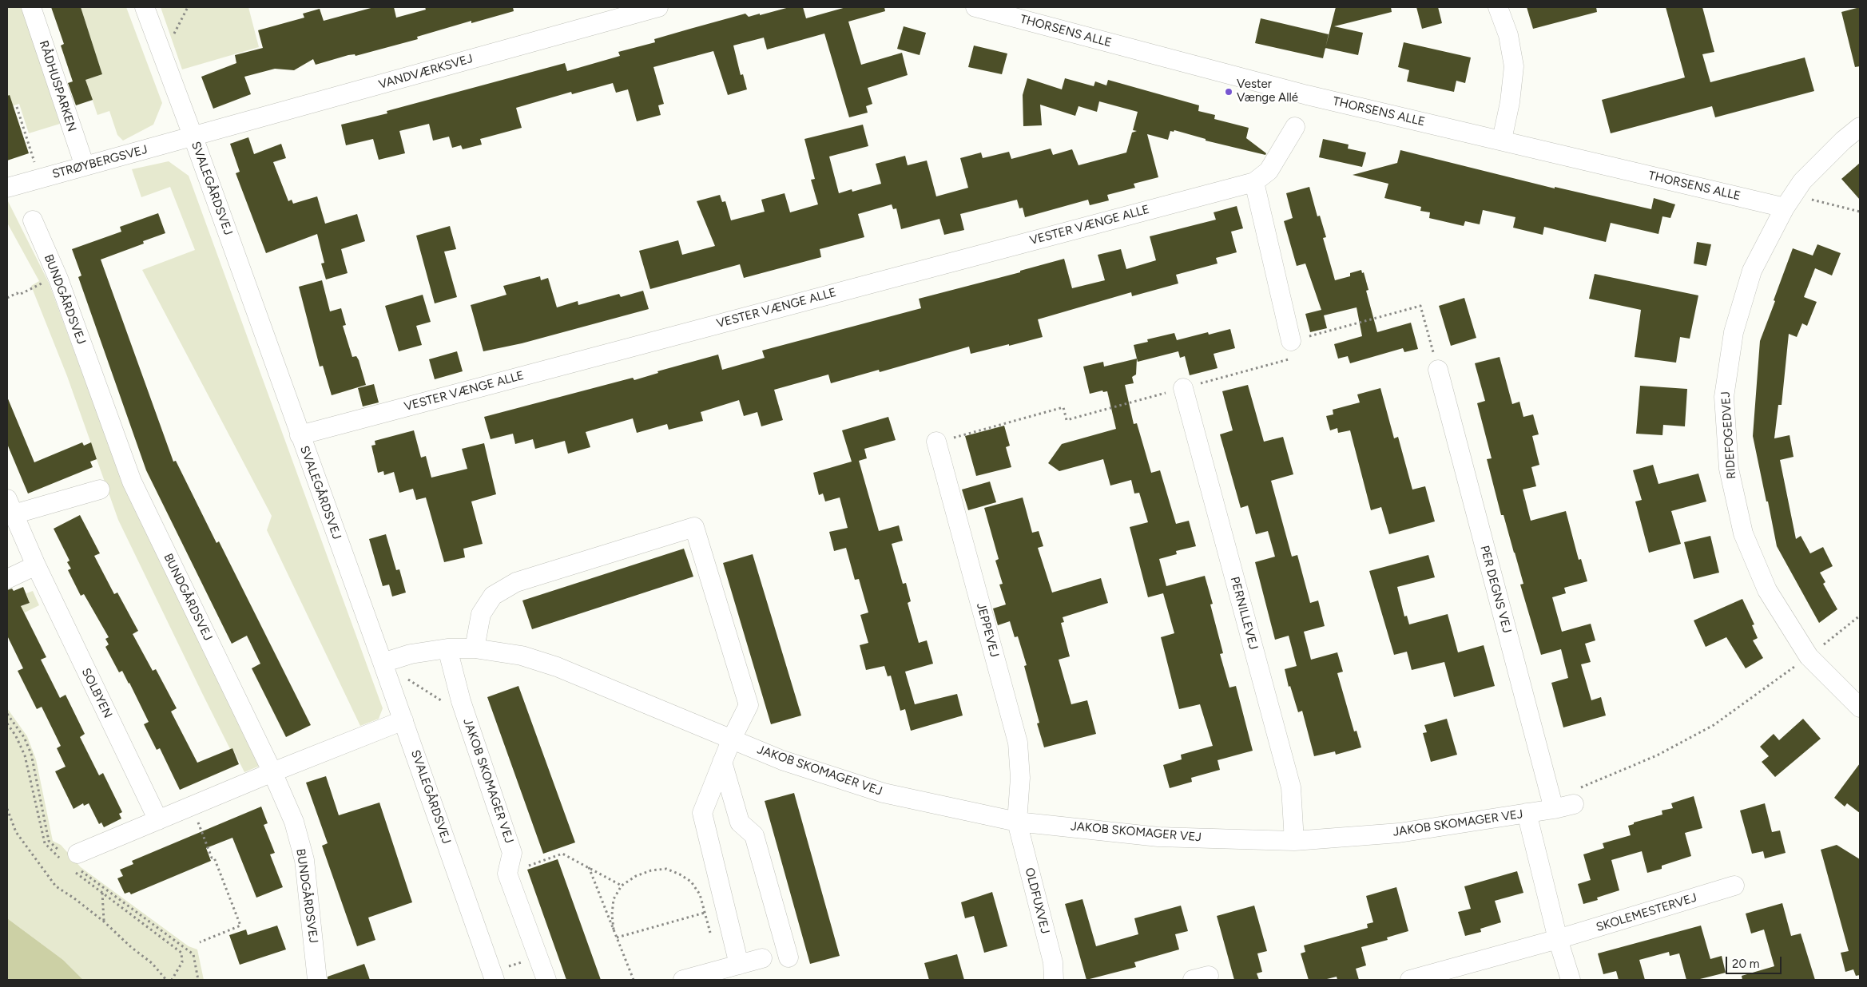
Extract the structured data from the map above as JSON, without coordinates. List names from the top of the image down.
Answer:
{
  "streets": {
    "street": [
      "THORSENS ALLE",
      "VANDVÆRKSVEJ",
      "RÅDHUSPARKEN",
      "STRØYBERGSVEJ",
      "SVALEGÅRDSVEJ",
      "VESTER VÆNGE ALLE",
      "BUNDGÅRDSVEJ",
      "RIDEFOGEDVEJ",
      "PER DEGNS VEJ",
      "PERNILLEVEJ",
      "JEPPEVEJ",
      "SOLBYEN",
      "JAKOB SKOMAGER VEJ",
      "OLDFUXVEJ",
      "SKOLEMESTERVEJ"
    ]
  },
  "crossings": [
    ["THORSENS ALLE", "RIDEFOGEDVEJ"],
    ["VANDVÆRKSVEJ", "STRØYBERGSVEJ"],
    ["VANDVÆRKSVEJ", "SVALEGÅRDSVEJ"],
    ["RÅDHUSPARKEN", "STRØYBERGSVEJ"],
    ["STRØYBERGSVEJ", "SVALEGÅRDSVEJ"],
    ["SVALEGÅRDSVEJ", "VESTER VÆNGE ALLE"],
    ["SVALEGÅRDSVEJ", "JAKOB SKOMAGER VEJ"],
    ["PER DEGNS VEJ", "JAKOB SKOMAGER VEJ"],
    ["PERNILLEVEJ", "JAKOB SKOMAGER VEJ"],
    ["JEPPEVEJ", "JAKOB SKOMAGER VEJ"],
    ["JEPPEVEJ", "OLDFUXVEJ"],
    ["JAKOB SKOMAGER VEJ", "OLDFUXVEJ"]
  ],
  "places": ["Vester Vænge Allé"],
  "scale_bar": "20 m"
}
